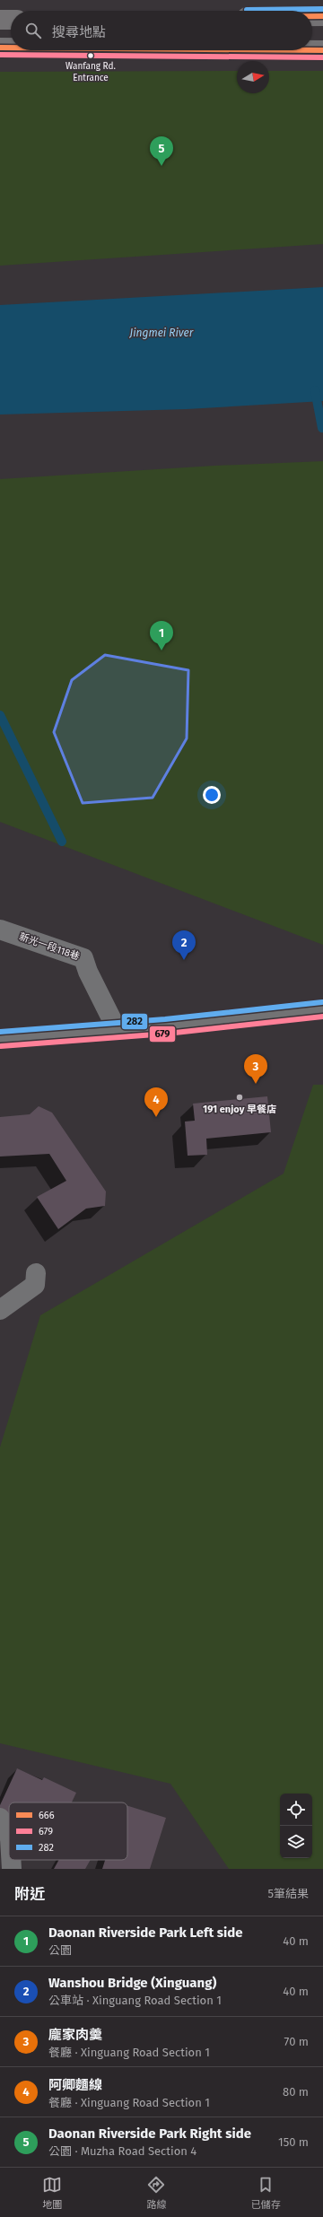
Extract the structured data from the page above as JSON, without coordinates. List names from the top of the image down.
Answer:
{
  "streets": {
    "street": ["新光一段118巷"]
  },
  "water": ["Jingmei River"],
  "places": ["Wanfang Rd. Entrance", "191 enjoy 早餐店"],
  "lines": ["transit line 282", "transit line 666", "transit line 679"],
  "legend": ["666", "679", "282"],
  "north": "right",
  "page": {
    "search": "搜尋地點",
    "pins": [
      "5",
      "1",
      "2",
      "3",
      "4"
    ],
    "heading": ["附近", "5筆結果"],
    "list": [
      {
        "mark": "1",
        "name": "Daonan Riverside Park Left side",
        "note": "公園",
        "value": "40 m"
      },
      {
        "mark": "2",
        "name": "Wanshou Bridge (Xinguang)",
        "note": "公車站 · Xinguang Road Section 1",
        "value": "40 m"
      },
      {
        "mark": "3",
        "name": "龐家肉羹",
        "note": "餐廳 · Xinguang Road Section 1",
        "value": "70 m"
      },
      {
        "mark": "4",
        "name": "阿卿麵線",
        "note": "餐廳 · Xinguang Road Section 1",
        "value": "80 m"
      },
      {
        "mark": "5",
        "name": "Daonan Riverside Park Right side",
        "note": "公園 · Muzha Road Section 4",
        "value": "150 m"
      }
    ],
    "nav": ["地圖", "路線", "已儲存"]
  }
}
